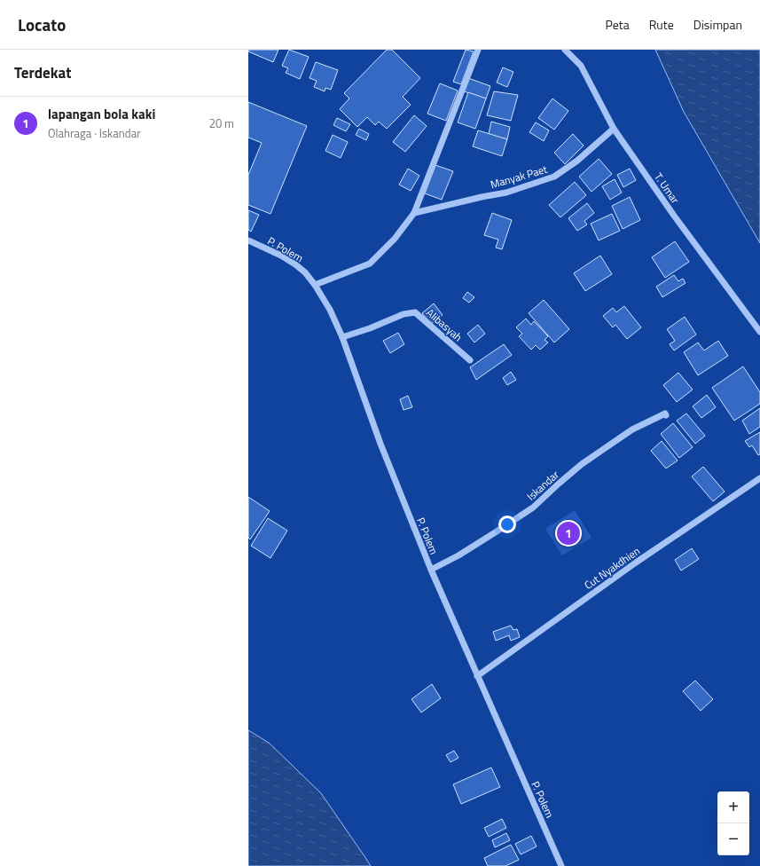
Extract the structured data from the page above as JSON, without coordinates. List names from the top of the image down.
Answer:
{
  "streets": {
    "street": [
      "Manyak Paet",
      "T. Umar",
      "P. Polem",
      "Alibasyah",
      "Iskandar",
      "Cut Nyakdhien"
    ]
  },
  "crossings": [
    ["Manyak Paet", "T. Umar"],
    ["P. Polem", "Alibasyah"],
    ["P. Polem", "Iskandar"],
    ["P. Polem", "Cut Nyakdhien"]
  ],
  "page": {
    "header": "Locato",
    "nav": ["Peta", "Rute", "Disimpan"],
    "heading": "Terdekat",
    "list": [
      {
        "mark": "1",
        "name": "lapangan bola kaki",
        "note": "Olahraga · Iskandar",
        "value": "20 m"
      }
    ],
    "pins": "1",
    "map_buttons": ["+", "−"]
  }
}
